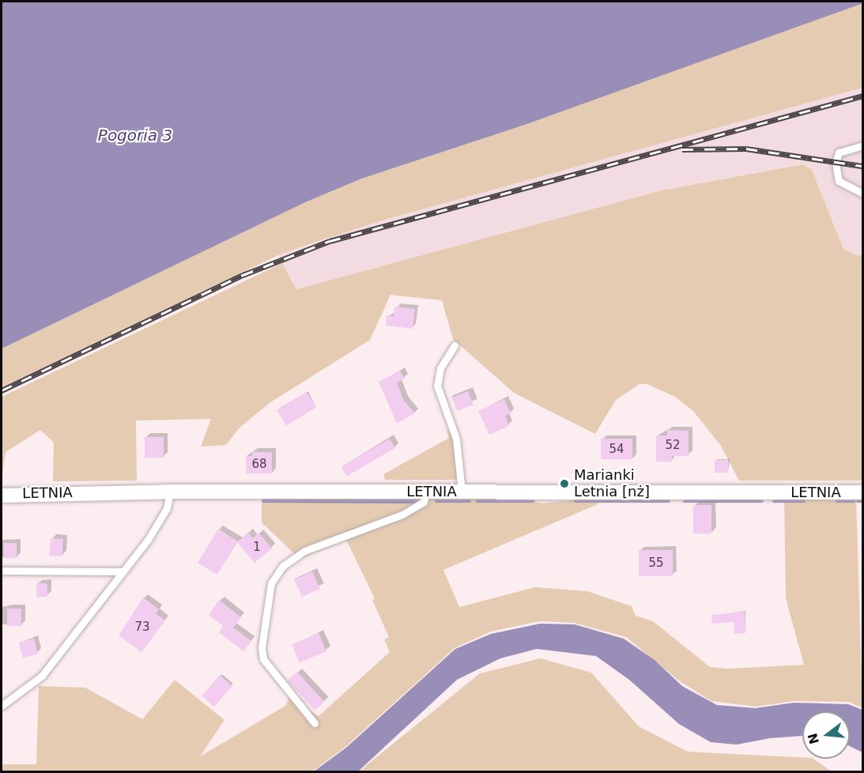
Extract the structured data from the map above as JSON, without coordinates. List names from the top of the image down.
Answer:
{
  "streets": {
    "street": ["LETNIA"]
  },
  "water": ["Pogoria 3"],
  "places": ["Marianki Letnia [nż]"],
  "house_numbers": [
    "52",
    "54",
    "68",
    "1",
    "55",
    "73"
  ],
  "north": "left"
}
